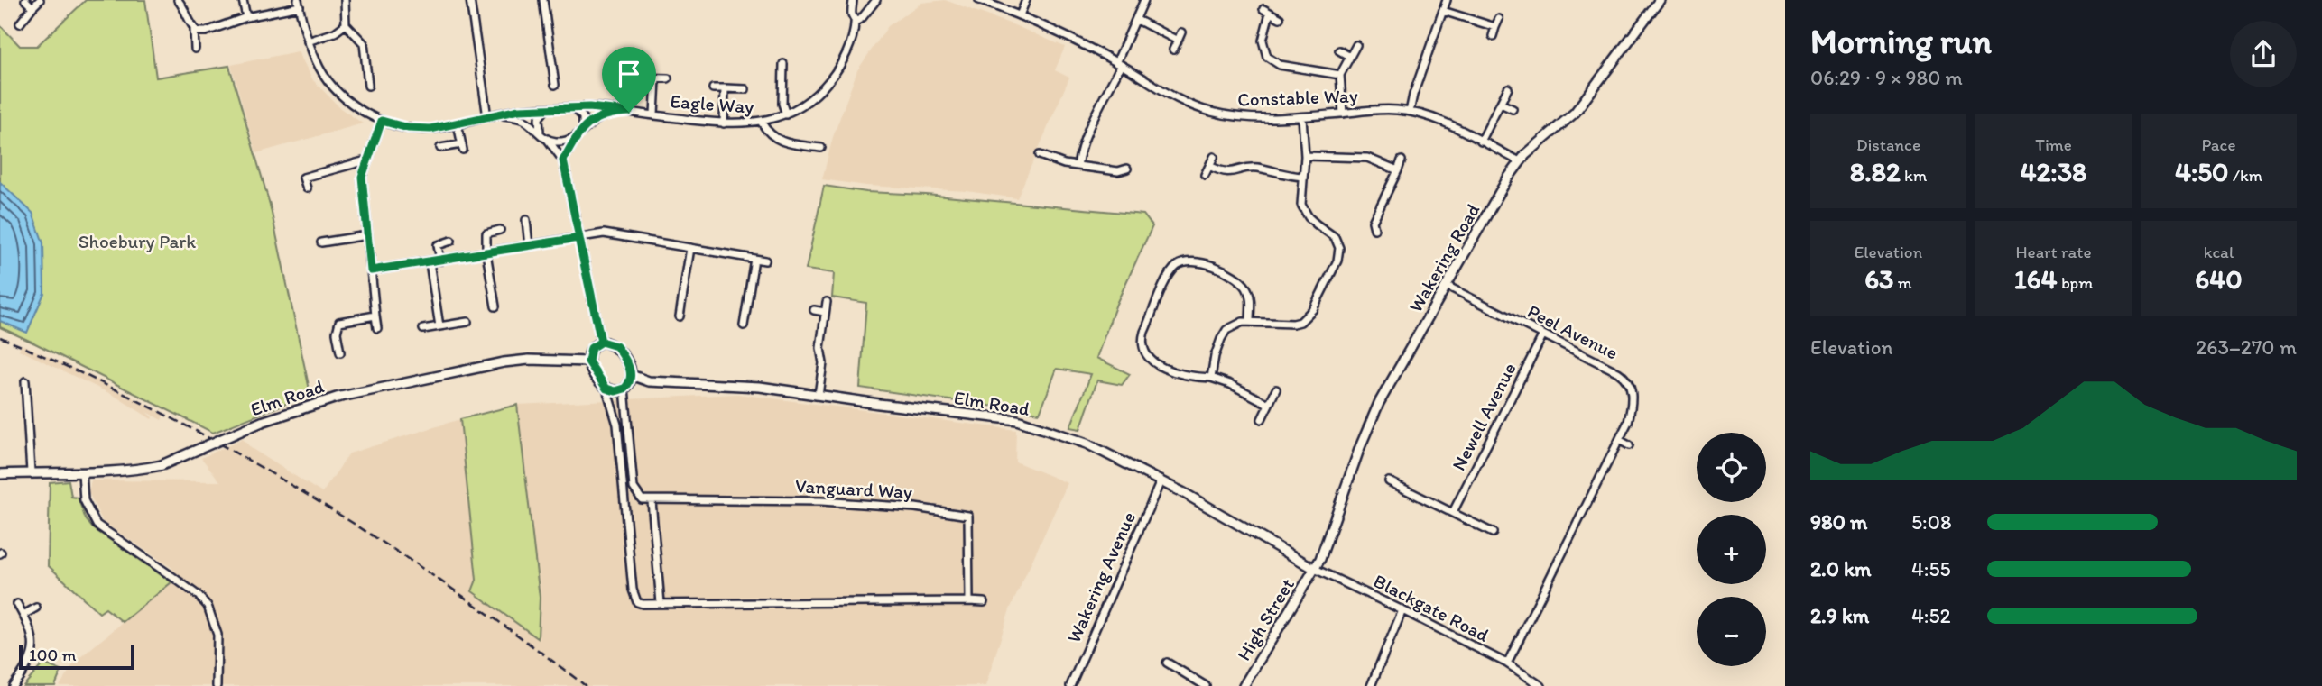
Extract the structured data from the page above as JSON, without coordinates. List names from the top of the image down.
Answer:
{
  "streets": {
    "street": [
      "Constable Way",
      "Eagle Way",
      "Wakering Road",
      "Peel Avenue",
      "Elm Road",
      "Newell Avenue",
      "Vanguard Way",
      "Wakering Avenue",
      "Blackgate Road",
      "High Street"
    ]
  },
  "crossings": [
    ["Constable Way", "Wakering Road"],
    ["Wakering Road", "Peel Avenue"],
    ["Wakering Road", "Elm Road"],
    ["Wakering Road", "Blackgate Road"],
    ["Wakering Road", "High Street"],
    ["Peel Avenue", "Newell Avenue"],
    ["Peel Avenue", "Blackgate Road"],
    ["Elm Road", "Wakering Avenue"],
    ["Elm Road", "Blackgate Road"],
    ["Elm Road", "High Street"],
    ["Blackgate Road", "High Street"]
  ],
  "parks": ["Shoebury Park"],
  "scale_bar": "100 m",
  "page": {
    "heading": ["Morning run", "06:29 · 9 × 980 m"],
    "stats": [
      ["Distance", "8.82 km"],
      ["Time", "42:38"],
      ["Pace", "4:50 /km"],
      ["Elevation", "63 m"],
      ["Heart rate", "164 bpm"],
      ["kcal", "640"]
    ],
    "chart": ["Elevation", "263–270 m"],
    "map_buttons": ["+", "−"],
    "list": [
      {
        "name": "980 m",
        "note": "5:08"
      },
      {
        "name": "2.0 km",
        "note": "4:55"
      },
      {
        "name": "2.9 km",
        "note": "4:52"
      }
    ],
    "scale": "100 m"
  }
}
